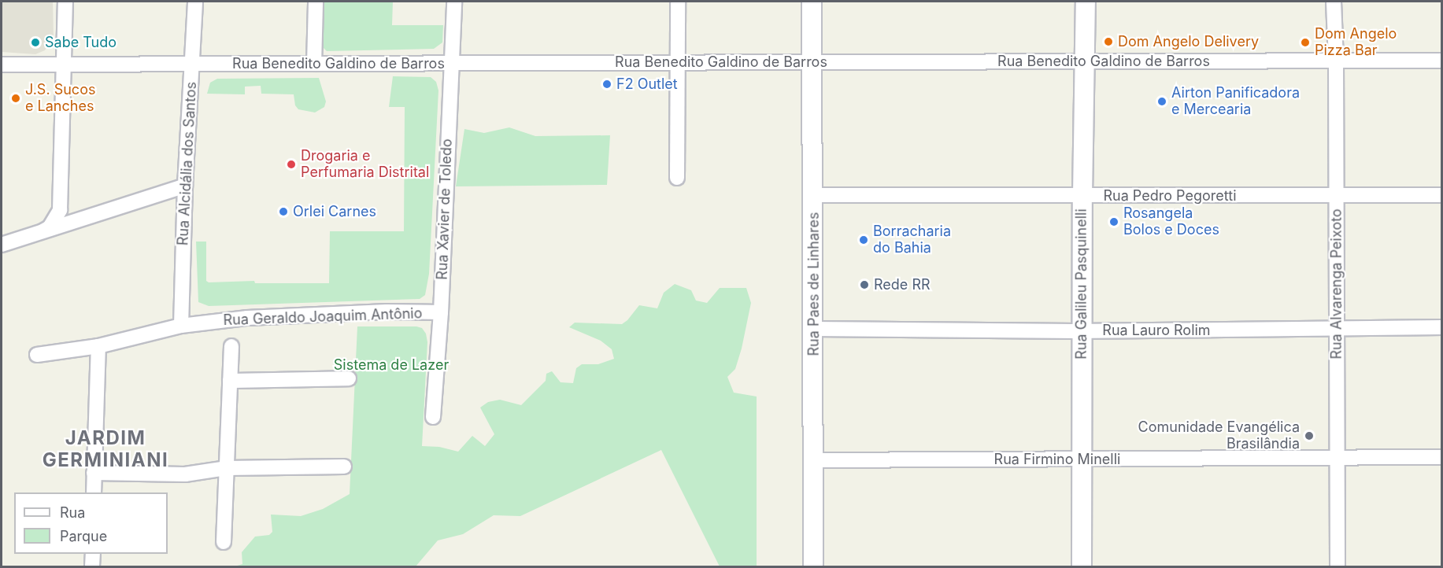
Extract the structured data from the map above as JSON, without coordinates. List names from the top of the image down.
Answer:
{
  "streets": {
    "street": [
      "Rua Benedito Galdino de Barros",
      "Rua Alcidália dos Santos",
      "Rua Pedro Pegoretti",
      "Rua Xavier de Toledo",
      "Rua Paes de Linhares",
      "Rua Galileu Pasquinelli",
      "Rua Alvarenga Peixoto",
      "Rua Geraldo Joaquim Antônio",
      "Rua Lauro Rolim",
      "Rua Firmino Minelli"
    ]
  },
  "crossings": [
    ["Rua Benedito Galdino de Barros", "Rua Alcidália dos Santos"],
    ["Rua Benedito Galdino de Barros", "Rua Xavier de Toledo"],
    ["Rua Benedito Galdino de Barros", "Rua Paes de Linhares"],
    ["Rua Benedito Galdino de Barros", "Rua Galileu Pasquinelli"],
    ["Rua Benedito Galdino de Barros", "Rua Alvarenga Peixoto"],
    ["Rua Alcidália dos Santos", "Rua Geraldo Joaquim Antônio"],
    ["Rua Pedro Pegoretti", "Rua Paes de Linhares"],
    ["Rua Pedro Pegoretti", "Rua Galileu Pasquinelli"],
    ["Rua Pedro Pegoretti", "Rua Alvarenga Peixoto"],
    ["Rua Xavier de Toledo", "Rua Geraldo Joaquim Antônio"],
    ["Rua Paes de Linhares", "Rua Lauro Rolim"],
    ["Rua Paes de Linhares", "Rua Firmino Minelli"],
    ["Rua Galileu Pasquinelli", "Rua Lauro Rolim"],
    ["Rua Galileu Pasquinelli", "Rua Firmino Minelli"],
    ["Rua Alvarenga Peixoto", "Rua Lauro Rolim"],
    ["Rua Alvarenga Peixoto", "Rua Firmino Minelli"]
  ],
  "districts": ["JARDIM GERMINIANI"],
  "parks": ["Sistema de Lazer"],
  "places": [
    "Dom Angelo Delivery",
    "Sabe Tudo",
    "Dom Angelo Pizza Bar",
    "F2 Outlet",
    "J.S. Sucos e Lanches",
    "Airton Panificadora e Mercearia",
    "Drogaria e Perfumaria Distrital",
    "Orlei Carnes",
    "Rosangela Bolos e Doces",
    "Borracharia do Bahia",
    "Rede RR",
    "Comunidade Evangélica Brasilândia"
  ],
  "legend": ["Rua", "Parque"]
}
